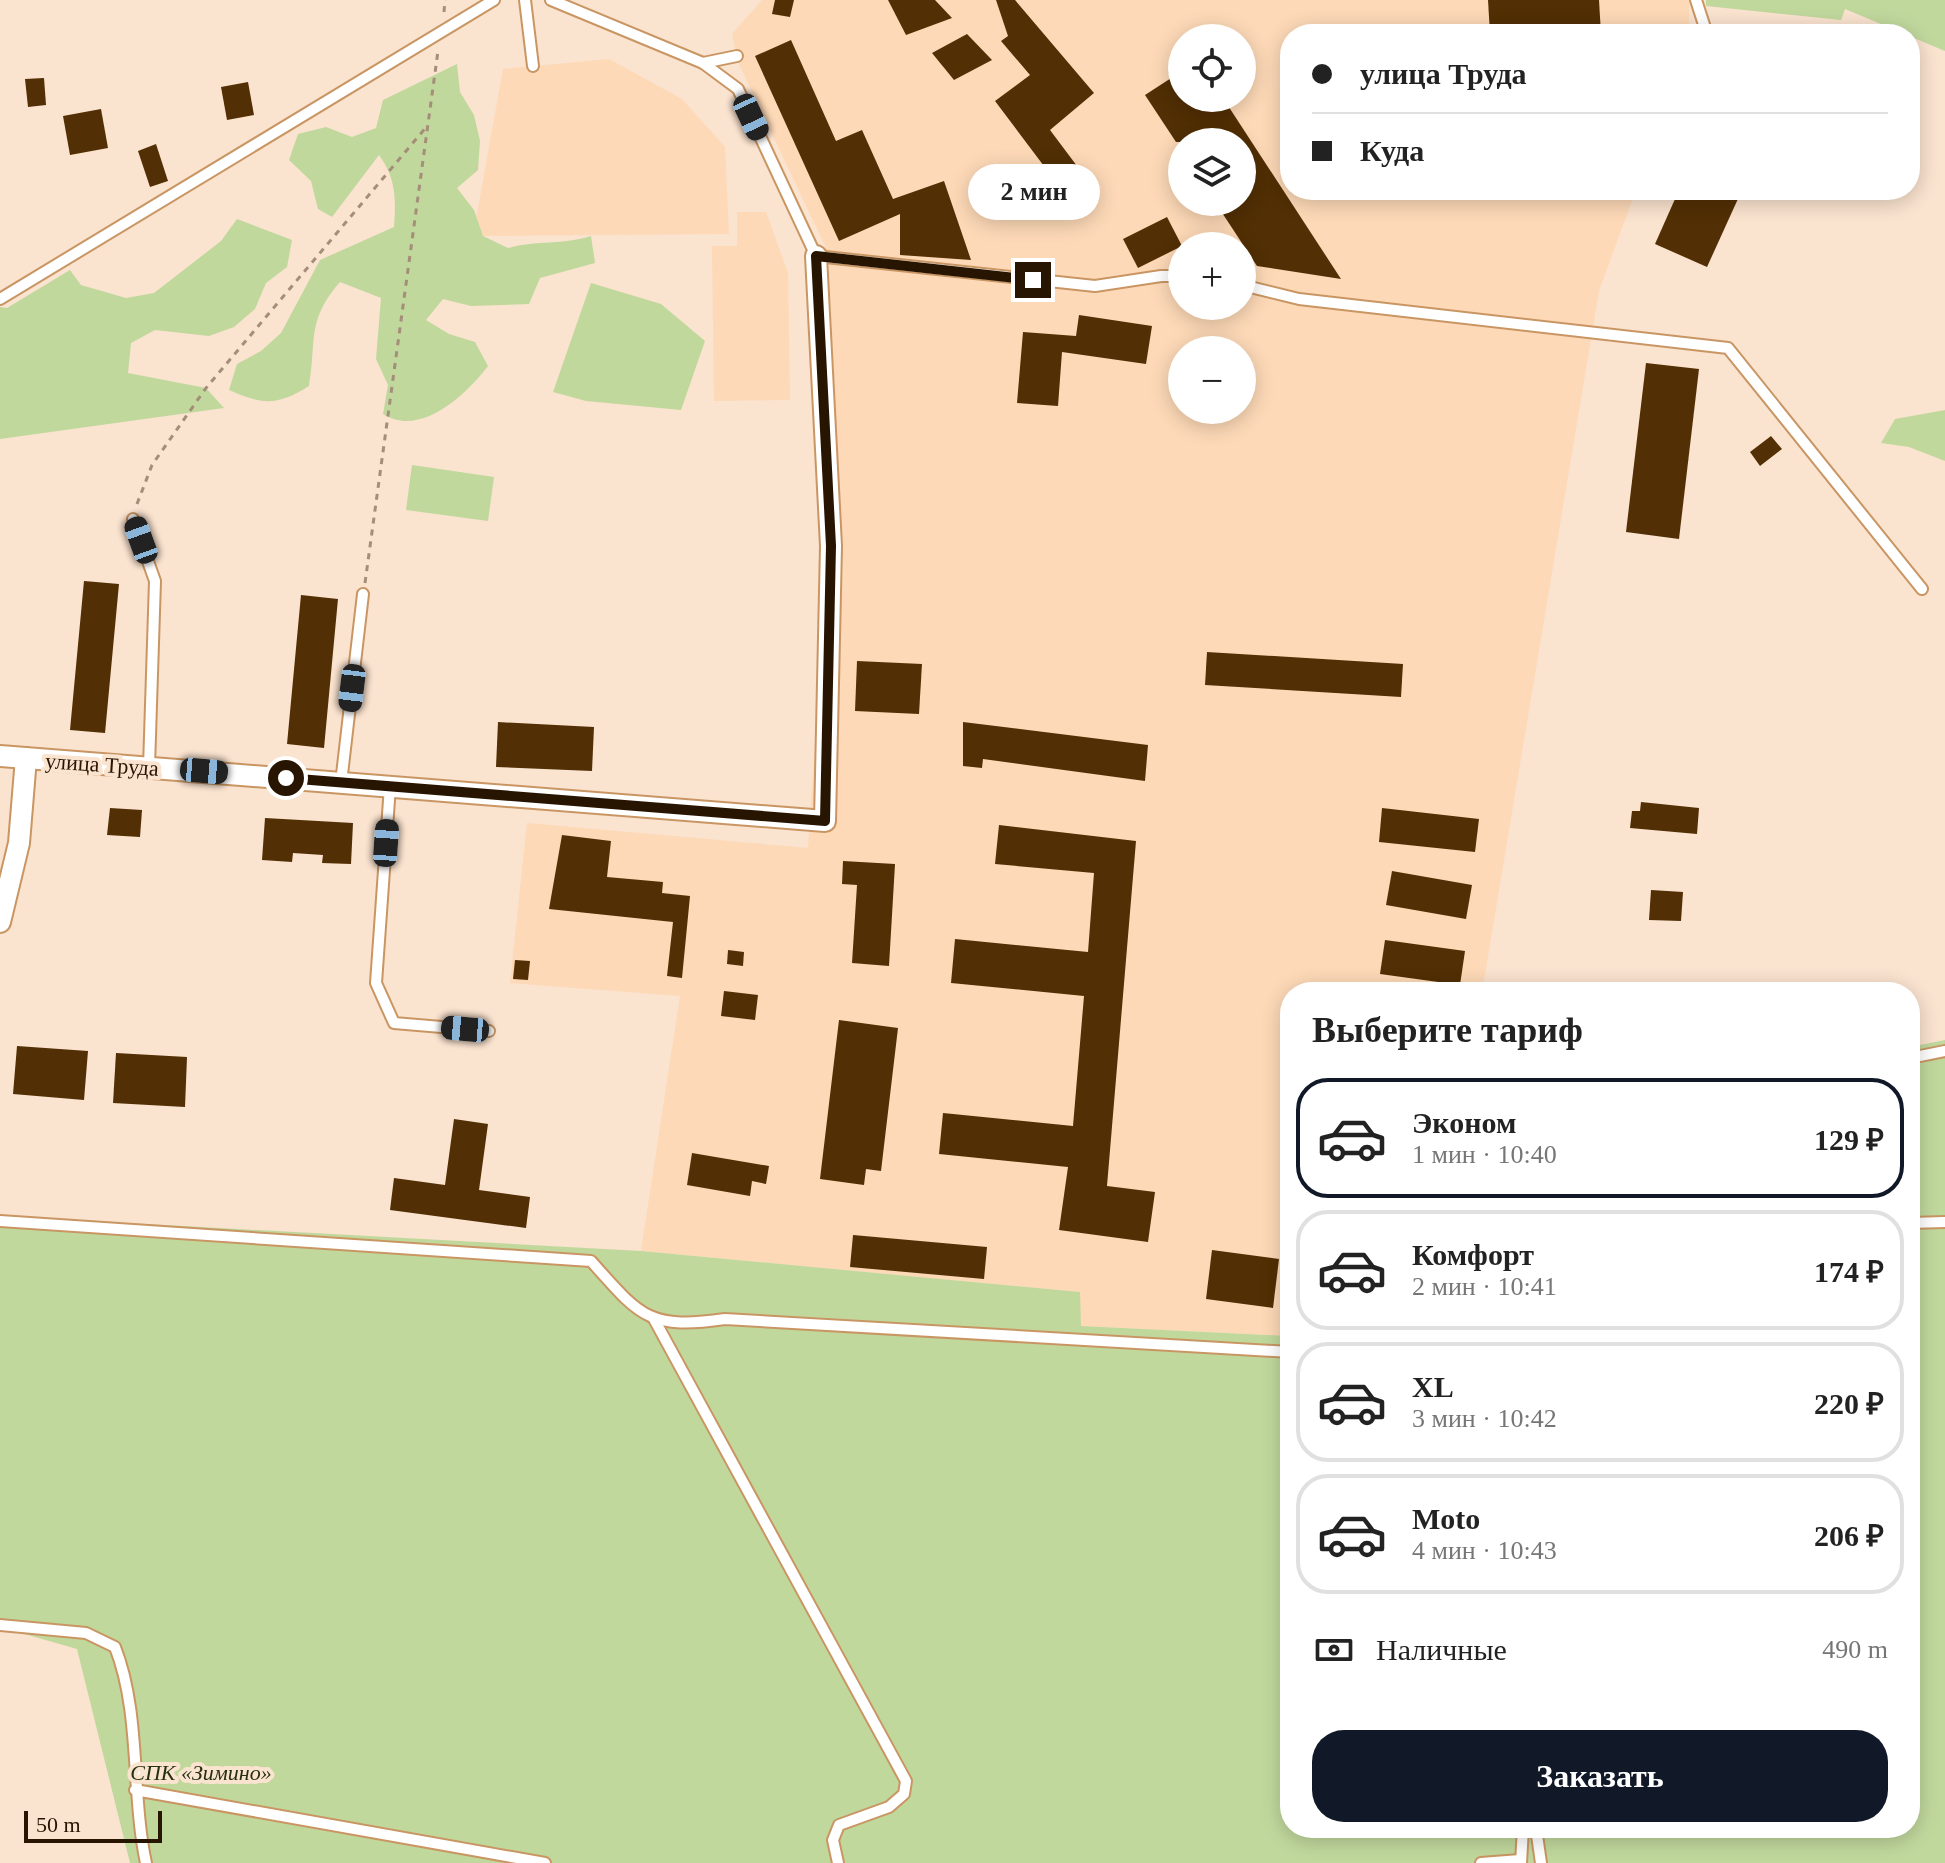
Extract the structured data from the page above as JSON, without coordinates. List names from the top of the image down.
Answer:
{
  "streets": {
    "street": ["улица Труда"]
  },
  "parks": ["СПК «Зимино»"],
  "scale_bar": "50 m",
  "page": {
    "map_buttons": ["+", "−"],
    "banner": ["улица Труда", "Куда"],
    "bubble": "2 мин",
    "heading": "Выберите тариф",
    "list": [
      {
        "name": "Эконом",
        "note": "1 мин · 10:40",
        "value": "129 ₽"
      },
      {
        "name": "Комфорт",
        "note": "2 мин · 10:41",
        "value": "174 ₽"
      },
      {
        "name": "XL",
        "note": "3 мин · 10:42",
        "value": "220 ₽"
      },
      {
        "name": "Moto",
        "note": "4 мин · 10:43",
        "value": "206 ₽"
      }
    ],
    "pay": ["Наличные", "490 m"],
    "buttons": "Заказать",
    "scale": "50 m"
  }
}
